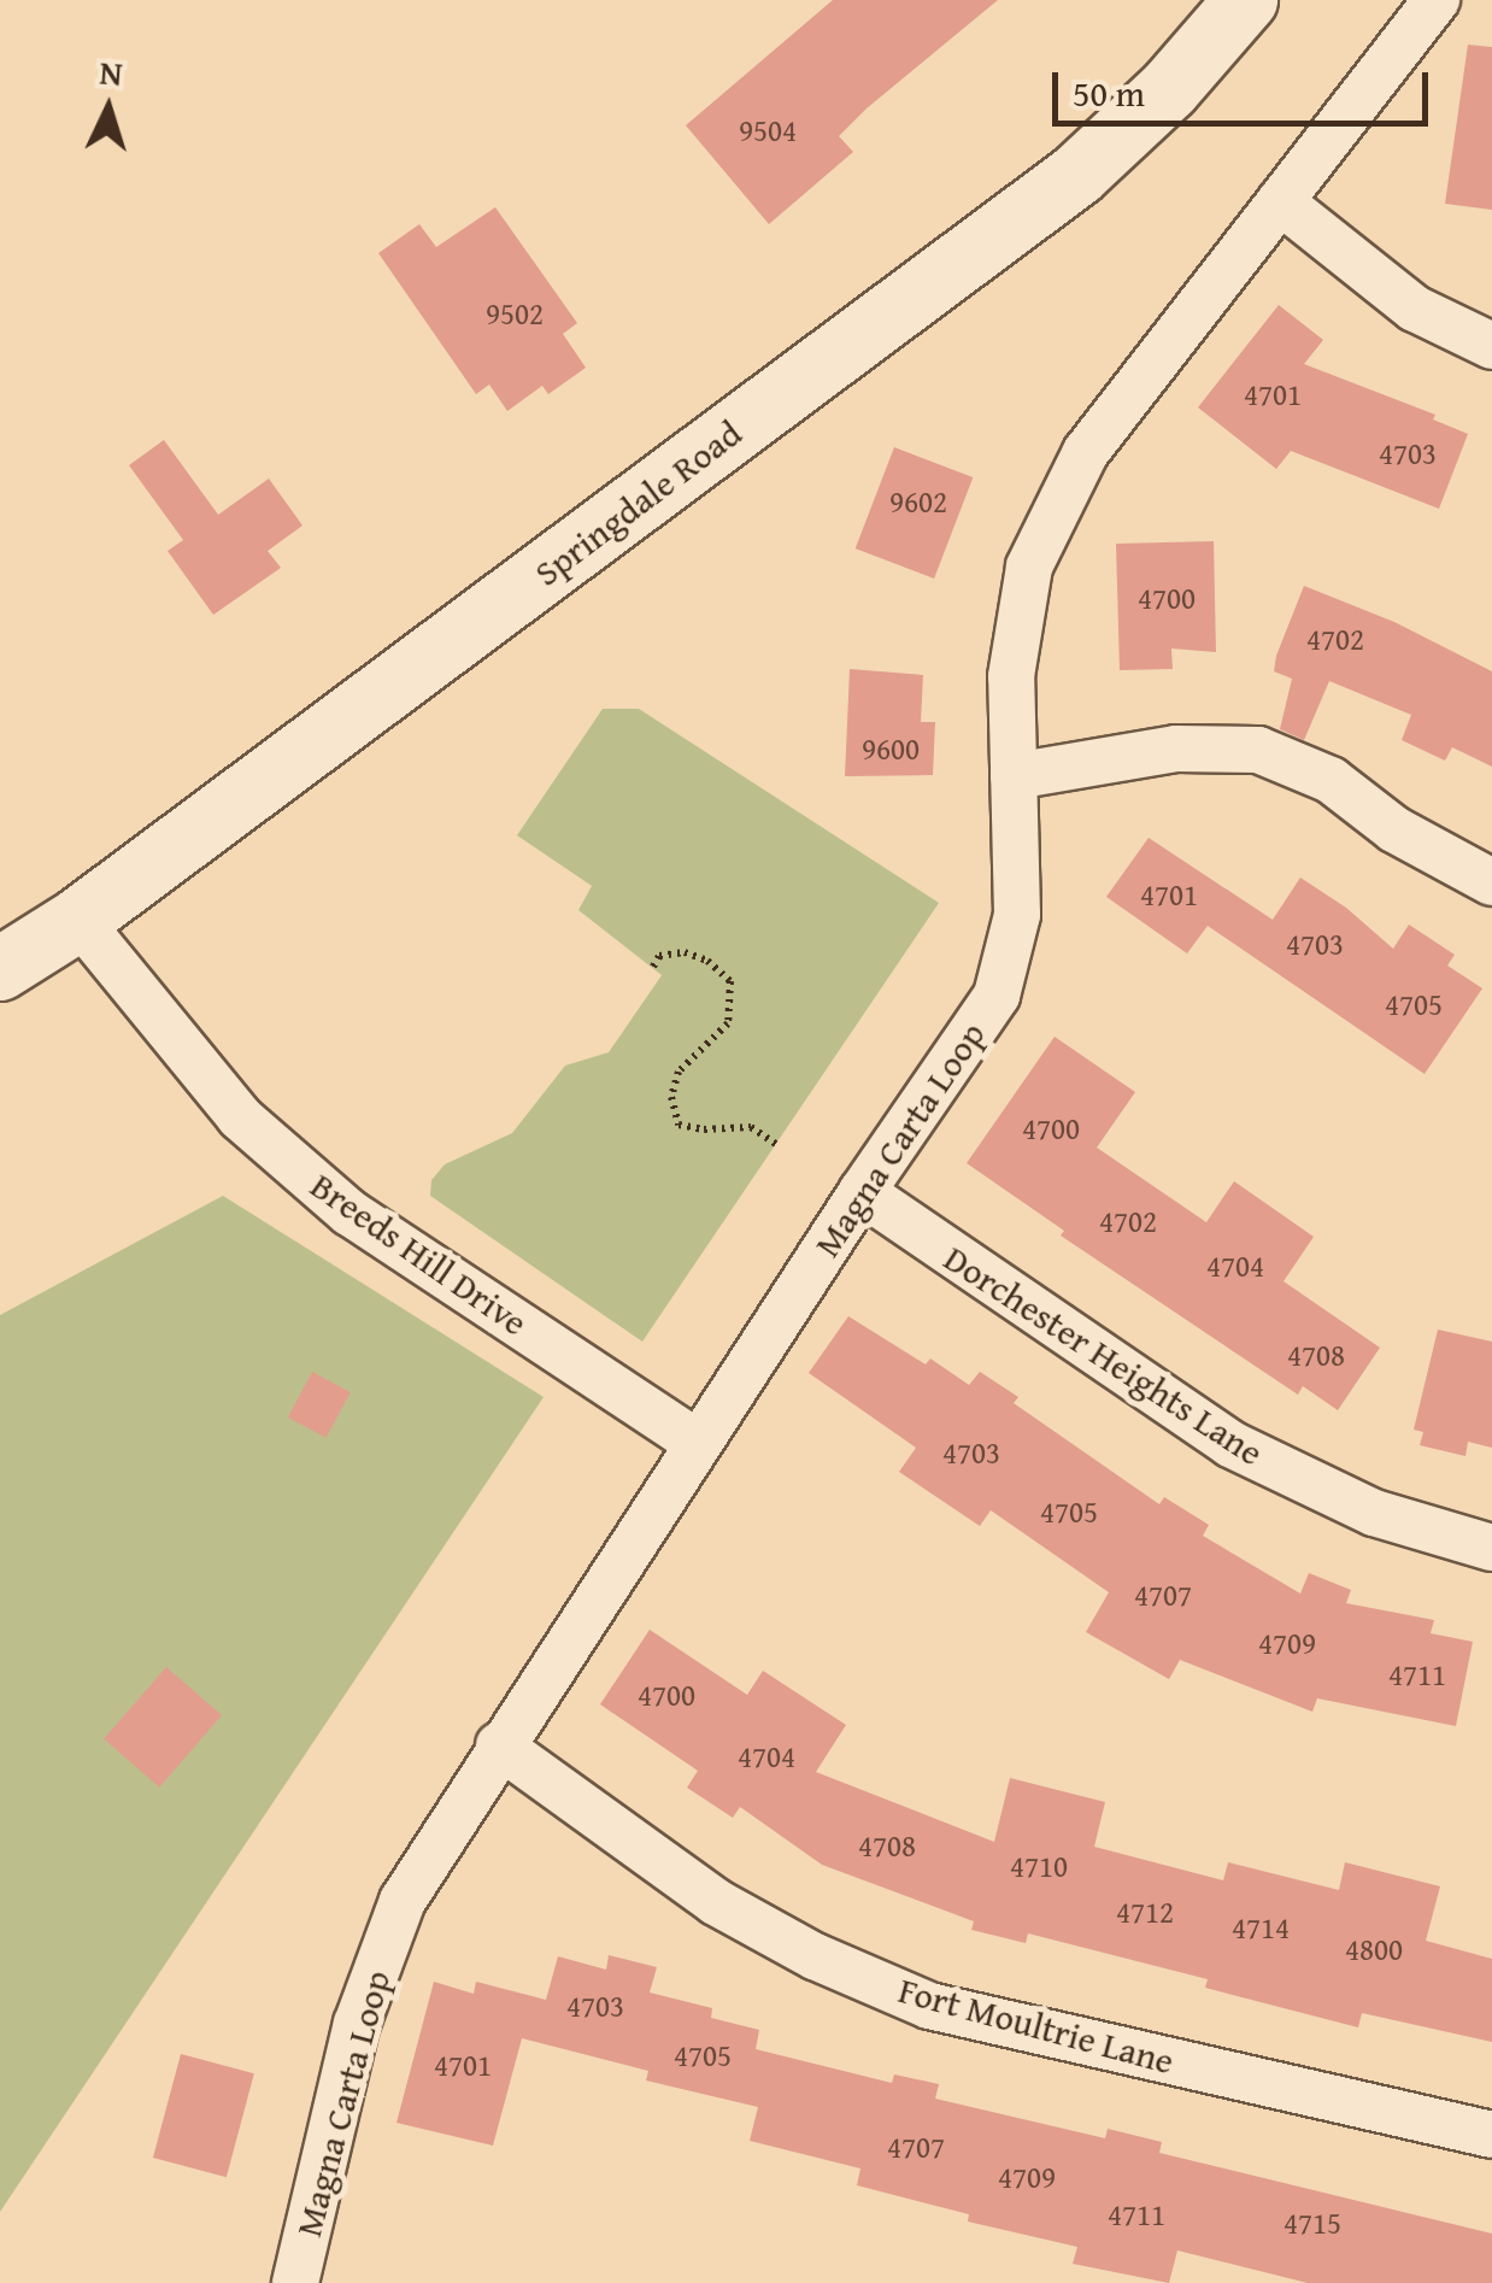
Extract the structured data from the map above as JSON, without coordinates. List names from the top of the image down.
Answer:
{
  "streets": {
    "street": [
      "Springdale Road",
      "Magna Carta Loop",
      "Breeds Hill Drive",
      "Dorchester Heights Lane",
      "Fort Moultrie Lane"
    ]
  },
  "crossings": [
    ["Springdale Road", "Breeds Hill Drive"],
    ["Magna Carta Loop", "Breeds Hill Drive"],
    ["Magna Carta Loop", "Dorchester Heights Lane"],
    ["Magna Carta Loop", "Fort Moultrie Lane"]
  ],
  "house_numbers": [
    "9504",
    "9502",
    "4701",
    "4703",
    "9602",
    "4700",
    "4702",
    "9600",
    "4701",
    "4703",
    "4705",
    "4700",
    "4702",
    "4704",
    "4708",
    "4703",
    "4705",
    "4707",
    "4709",
    "4711",
    "4700",
    "4704",
    "4708",
    "4710",
    "4712",
    "4714",
    "4800",
    "4703",
    "4705",
    "4701",
    "4707",
    "4709",
    "4711",
    "4715"
  ],
  "scale_bar": "50 m",
  "north": "top"
}
